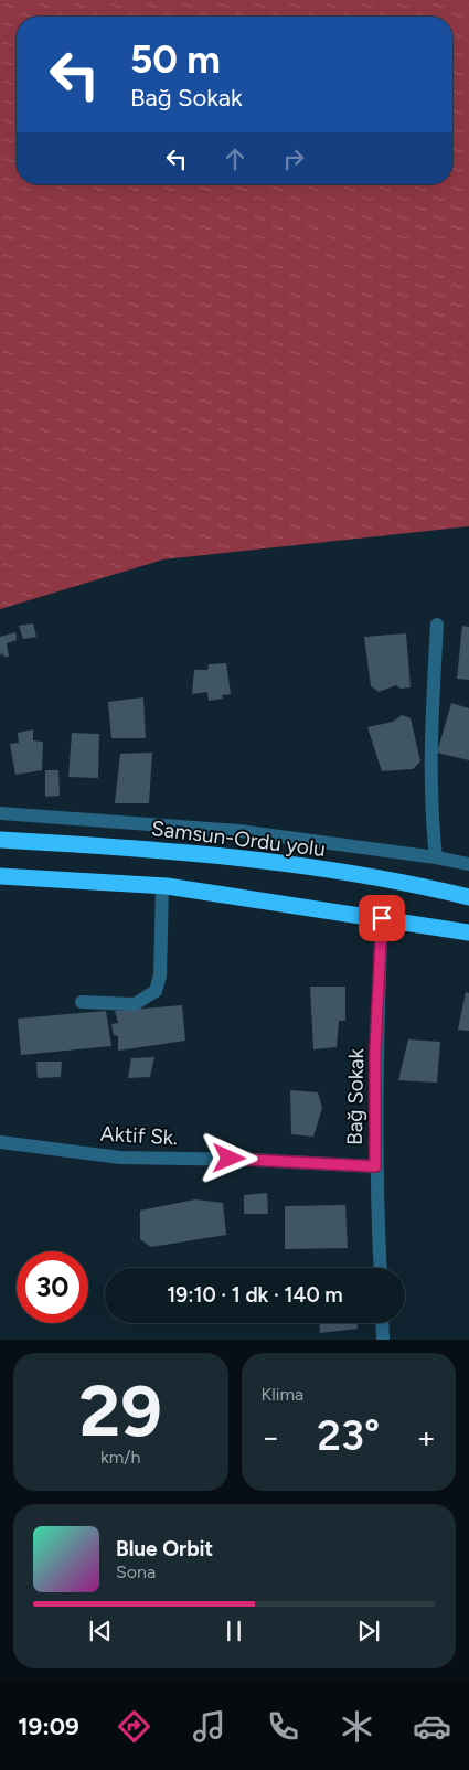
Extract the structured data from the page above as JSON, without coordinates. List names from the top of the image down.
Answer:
{
  "streets": {
    "highway": ["Samsun-Ordu yolu"],
    "street": ["Bağ Sokak", "Aktif Sk."]
  },
  "crossings": [
    ["Bağ Sokak", "Aktif Sk."]
  ],
  "page": {
    "turn": ["50 m", "Bağ Sokak"],
    "limit": "30",
    "trip": "19:10 · 1 dk · 140 m",
    "tile": [
      ["29", "km/h"],
      "Klima"
    ],
    "heat": ["−", "23°", "+"],
    "song": ["Blue Orbit", "Sona"],
    "tabs": "19:09"
  }
}
